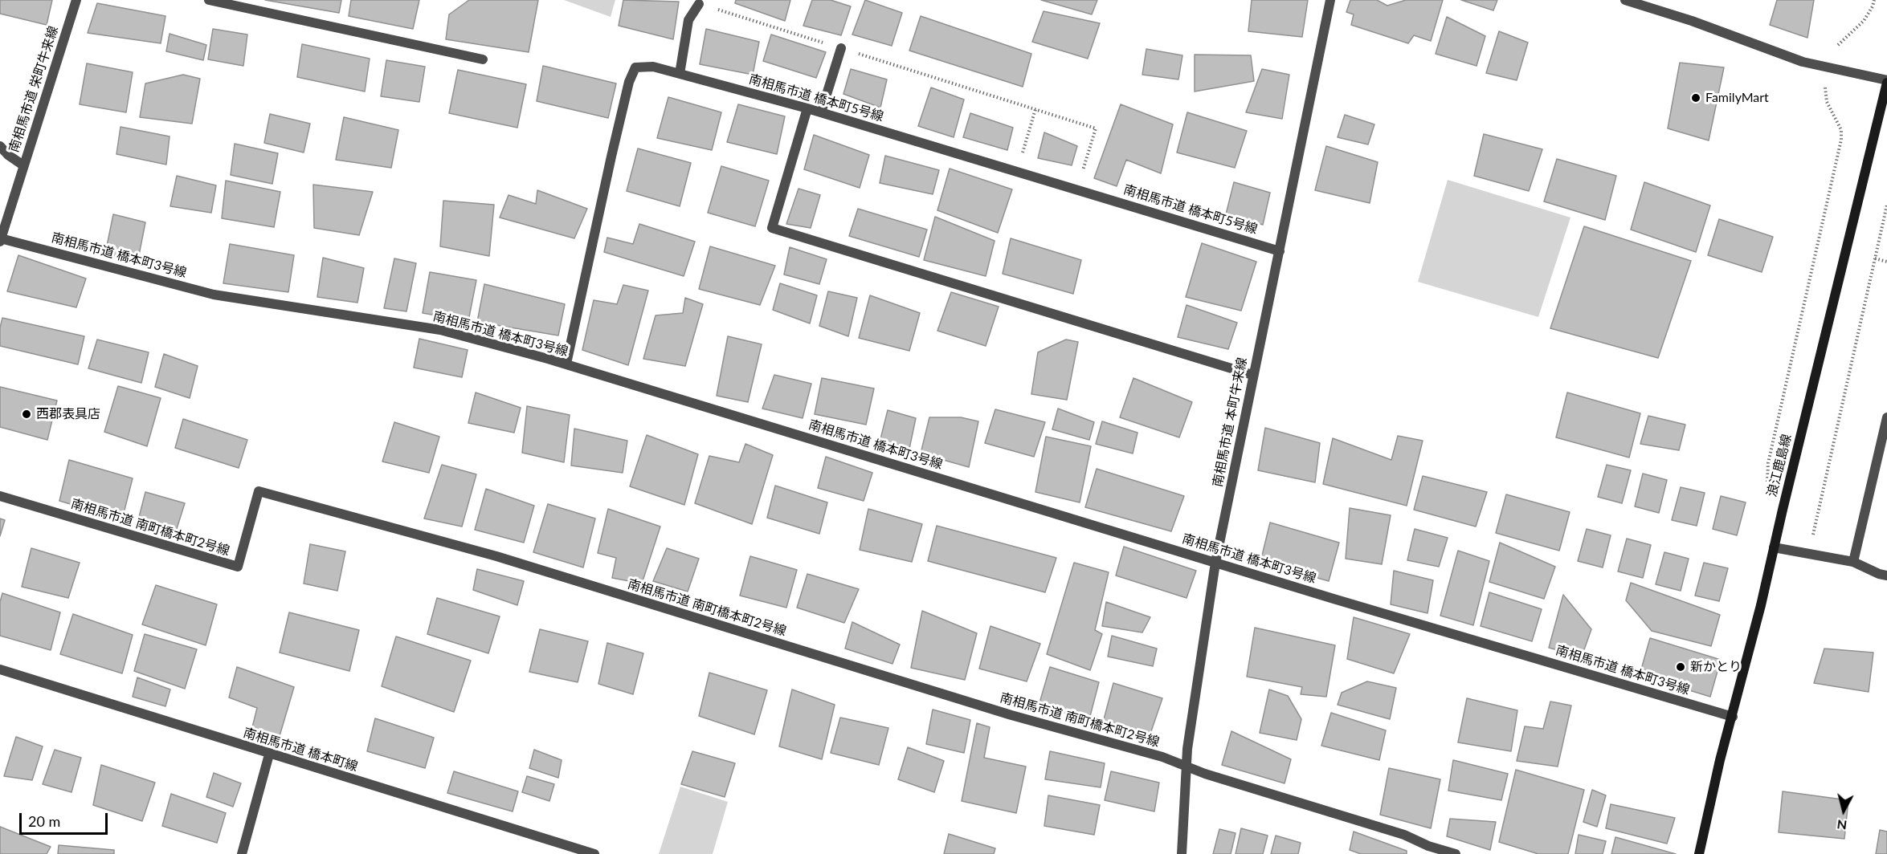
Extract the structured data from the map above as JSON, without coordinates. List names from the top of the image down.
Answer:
{
  "streets": {
    "main road": ["浪江鹿島線"],
    "street": [
      "南相馬市道 栄町牛来線",
      "南相馬市道 橋本町5号線",
      "南相馬市道 橋本町3号線",
      "南相馬市道 本町牛来線",
      "南相馬市道 南町橋本町2号線",
      "南相馬市道 橋本町線"
    ]
  },
  "crossings": [
    ["南相馬市道 栄町牛来線", "南相馬市道 橋本町3号線"],
    ["南相馬市道 橋本町5号線", "南相馬市道 橋本町3号線"],
    ["南相馬市道 橋本町5号線", "南相馬市道 本町牛来線"],
    ["南相馬市道 橋本町3号線", "南相馬市道 本町牛来線"],
    ["南相馬市道 橋本町3号線", "浪江鹿島線"],
    ["南相馬市道 本町牛来線", "南相馬市道 南町橋本町2号線"]
  ],
  "places": ["FamilyMart", "西郡表具店", "新かとり"],
  "scale_bar": "20 m",
  "north": "bottom"
}
